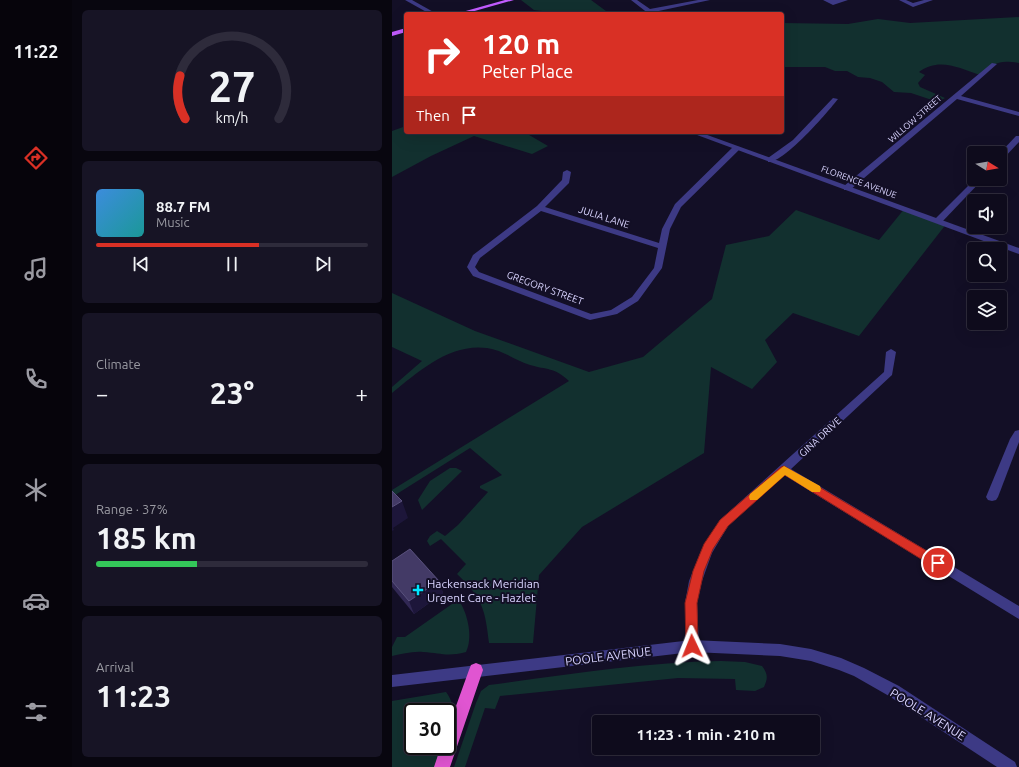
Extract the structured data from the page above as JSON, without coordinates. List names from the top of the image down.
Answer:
{
  "streets": {
    "street": [
      "WILLOW STREET",
      "FLORENCE AVENUE",
      "JULIA LANE",
      "GREGORY STREET",
      "GINA DRIVE",
      "POOLE AVENUE"
    ]
  },
  "crossings": [
    ["WILLOW STREET", "FLORENCE AVENUE"],
    ["FLORENCE AVENUE", "GREGORY STREET"],
    ["JULIA LANE", "GREGORY STREET"],
    ["GINA DRIVE", "POOLE AVENUE"]
  ],
  "places": {
    "health": ["Hackensack Meridian Urgent Care - Hazlet"]
  },
  "north": "right",
  "page": {
    "tabs": "11:22",
    "turn": ["120 m", "Peter Place"],
    "then": "Then",
    "song": ["88.7 FM", "Music"],
    "tile": [
      "Climate",
      ["Range · 37%", "185 km"],
      ["Arrival", "11:23"]
    ],
    "heat": ["−", "23°", "+"],
    "limit": "30",
    "trip": "11:23 · 1 min · 210 m",
    "gauge": ["27", "km/h"]
  }
}
